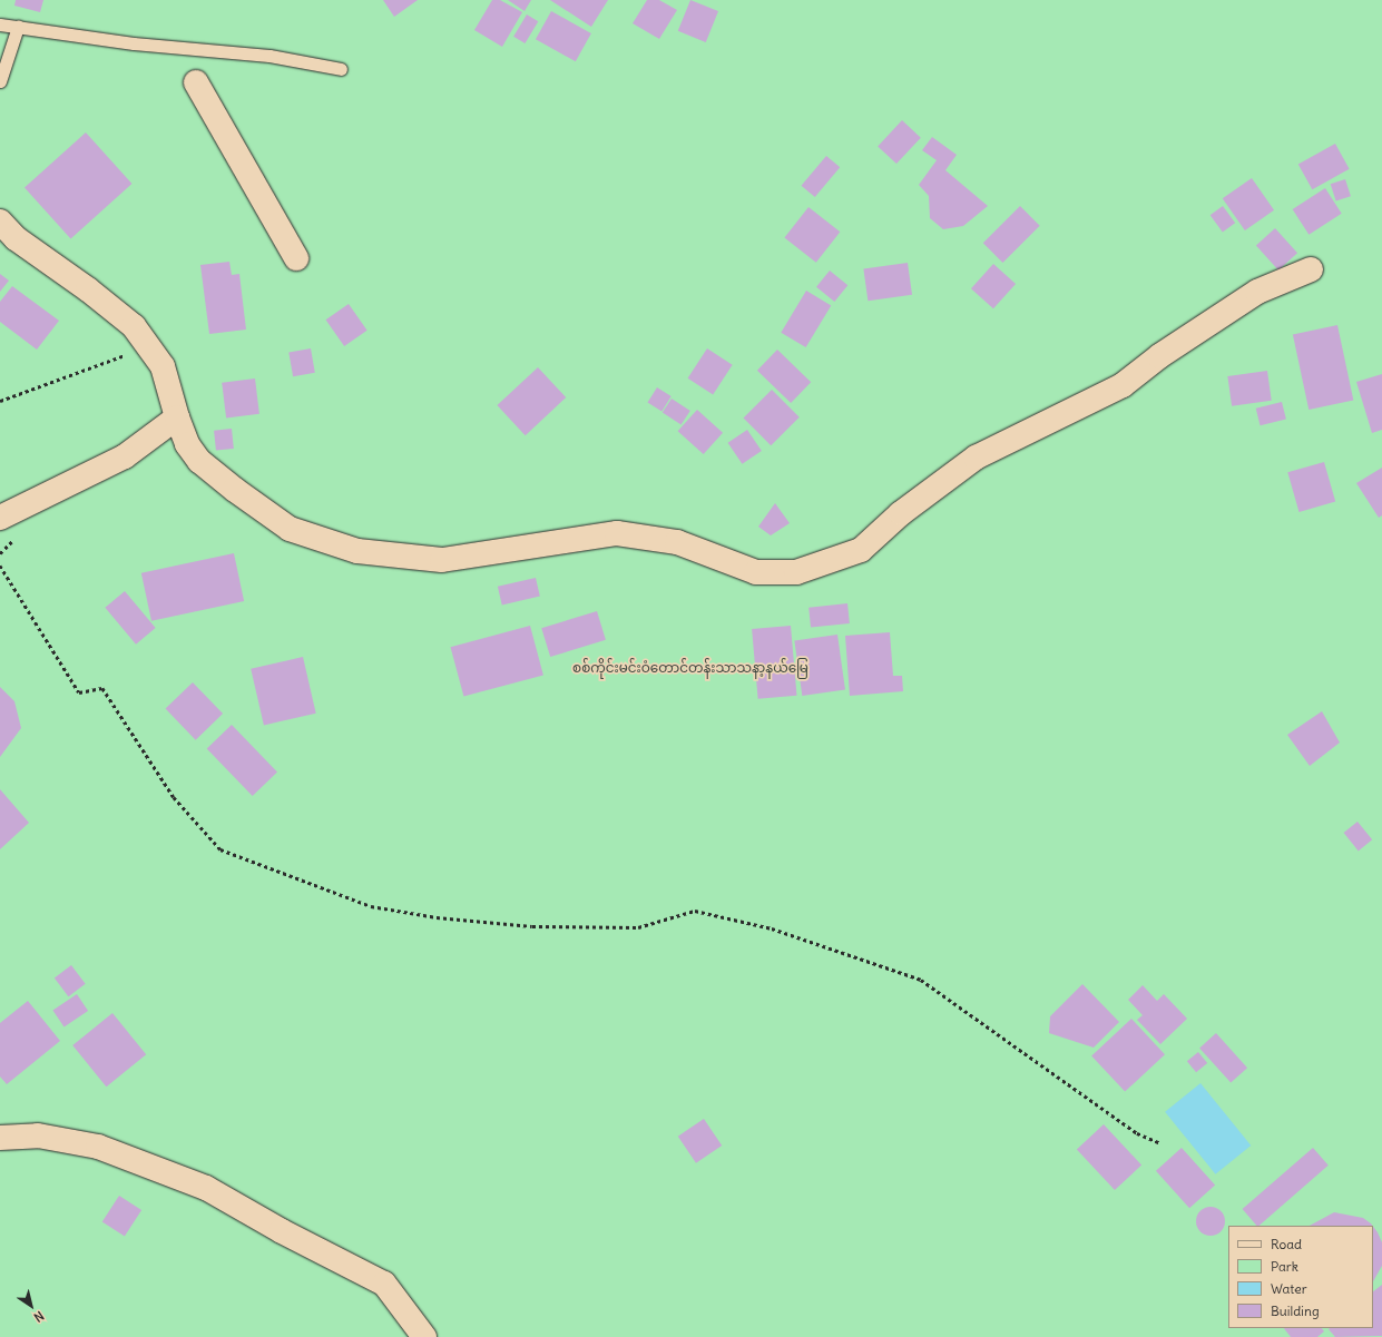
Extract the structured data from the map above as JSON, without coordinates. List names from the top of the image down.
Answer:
{
  "parks": ["စစ်ကိုင်းမင်းဝံတောင်တန်းသာသနာ့နယ်မြေ"],
  "legend": [
    "Road",
    "Park",
    "Water",
    "Building"
  ],
  "north": "bottom right"
}
